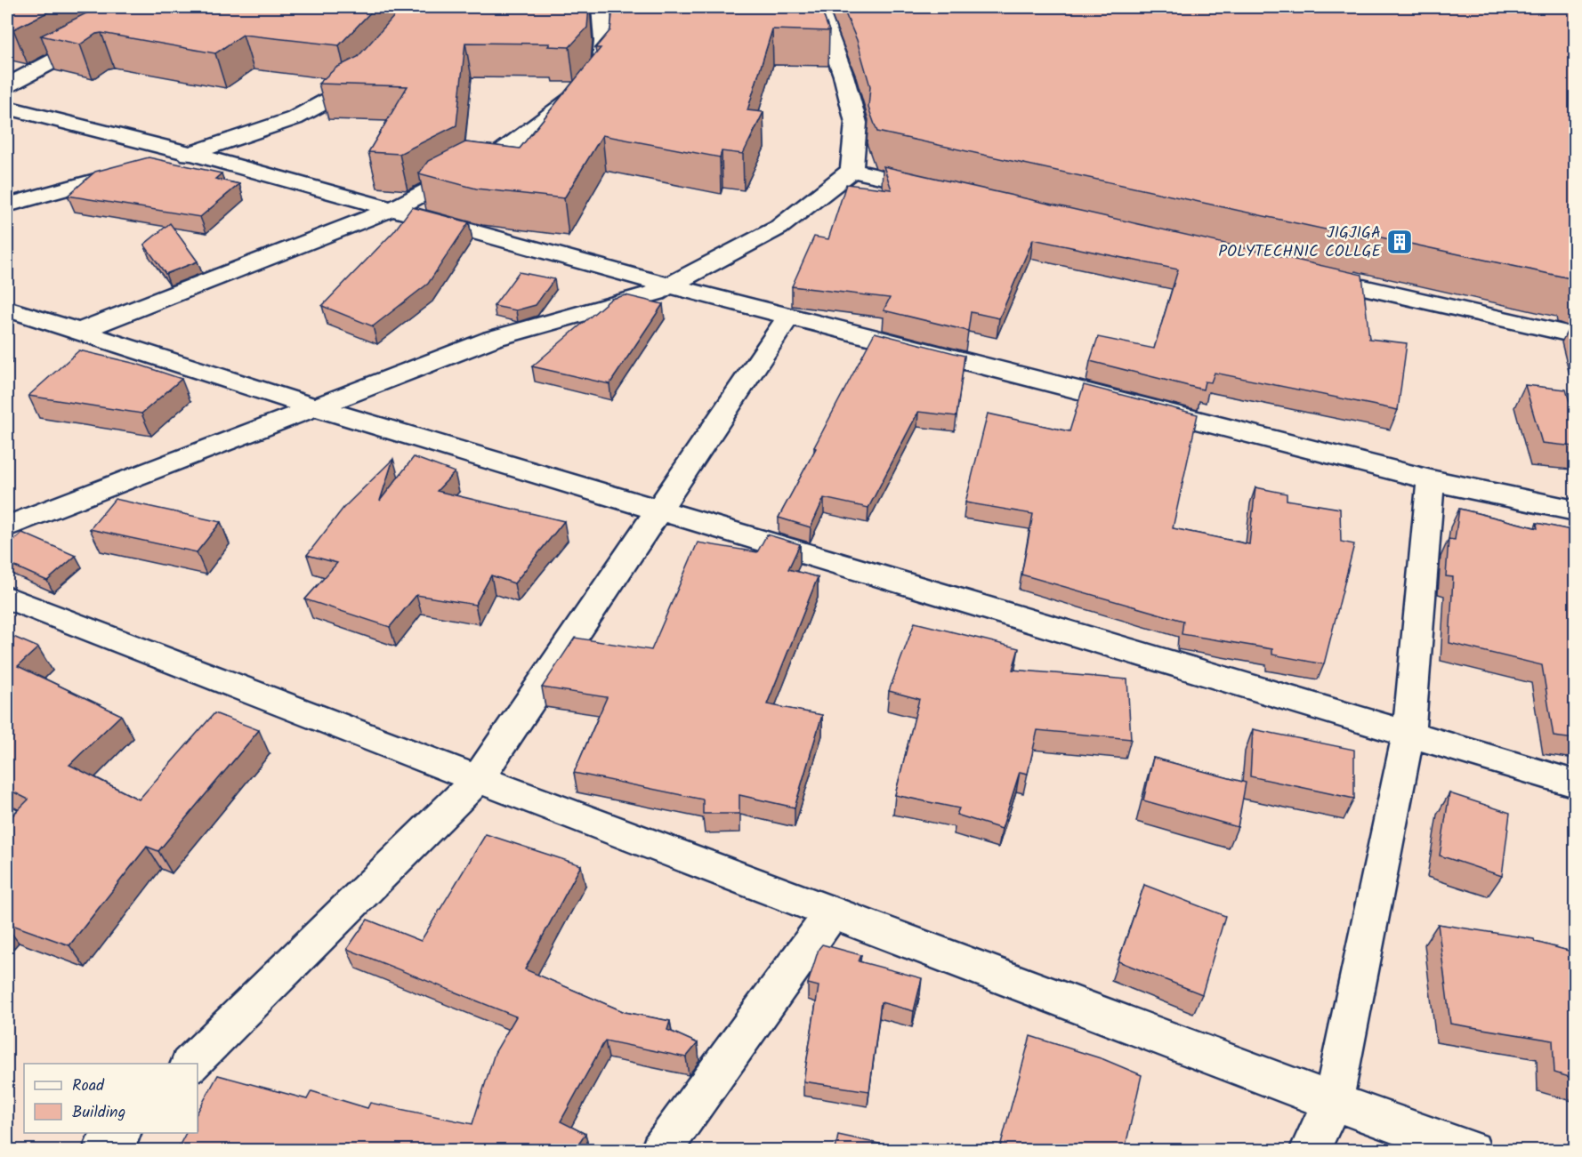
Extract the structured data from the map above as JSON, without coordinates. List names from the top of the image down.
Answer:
{
  "places": {
    "building": ["JIGJIGA POLYTECHNIC COLLGE"]
  },
  "legend": ["Road", "Building"]
}
